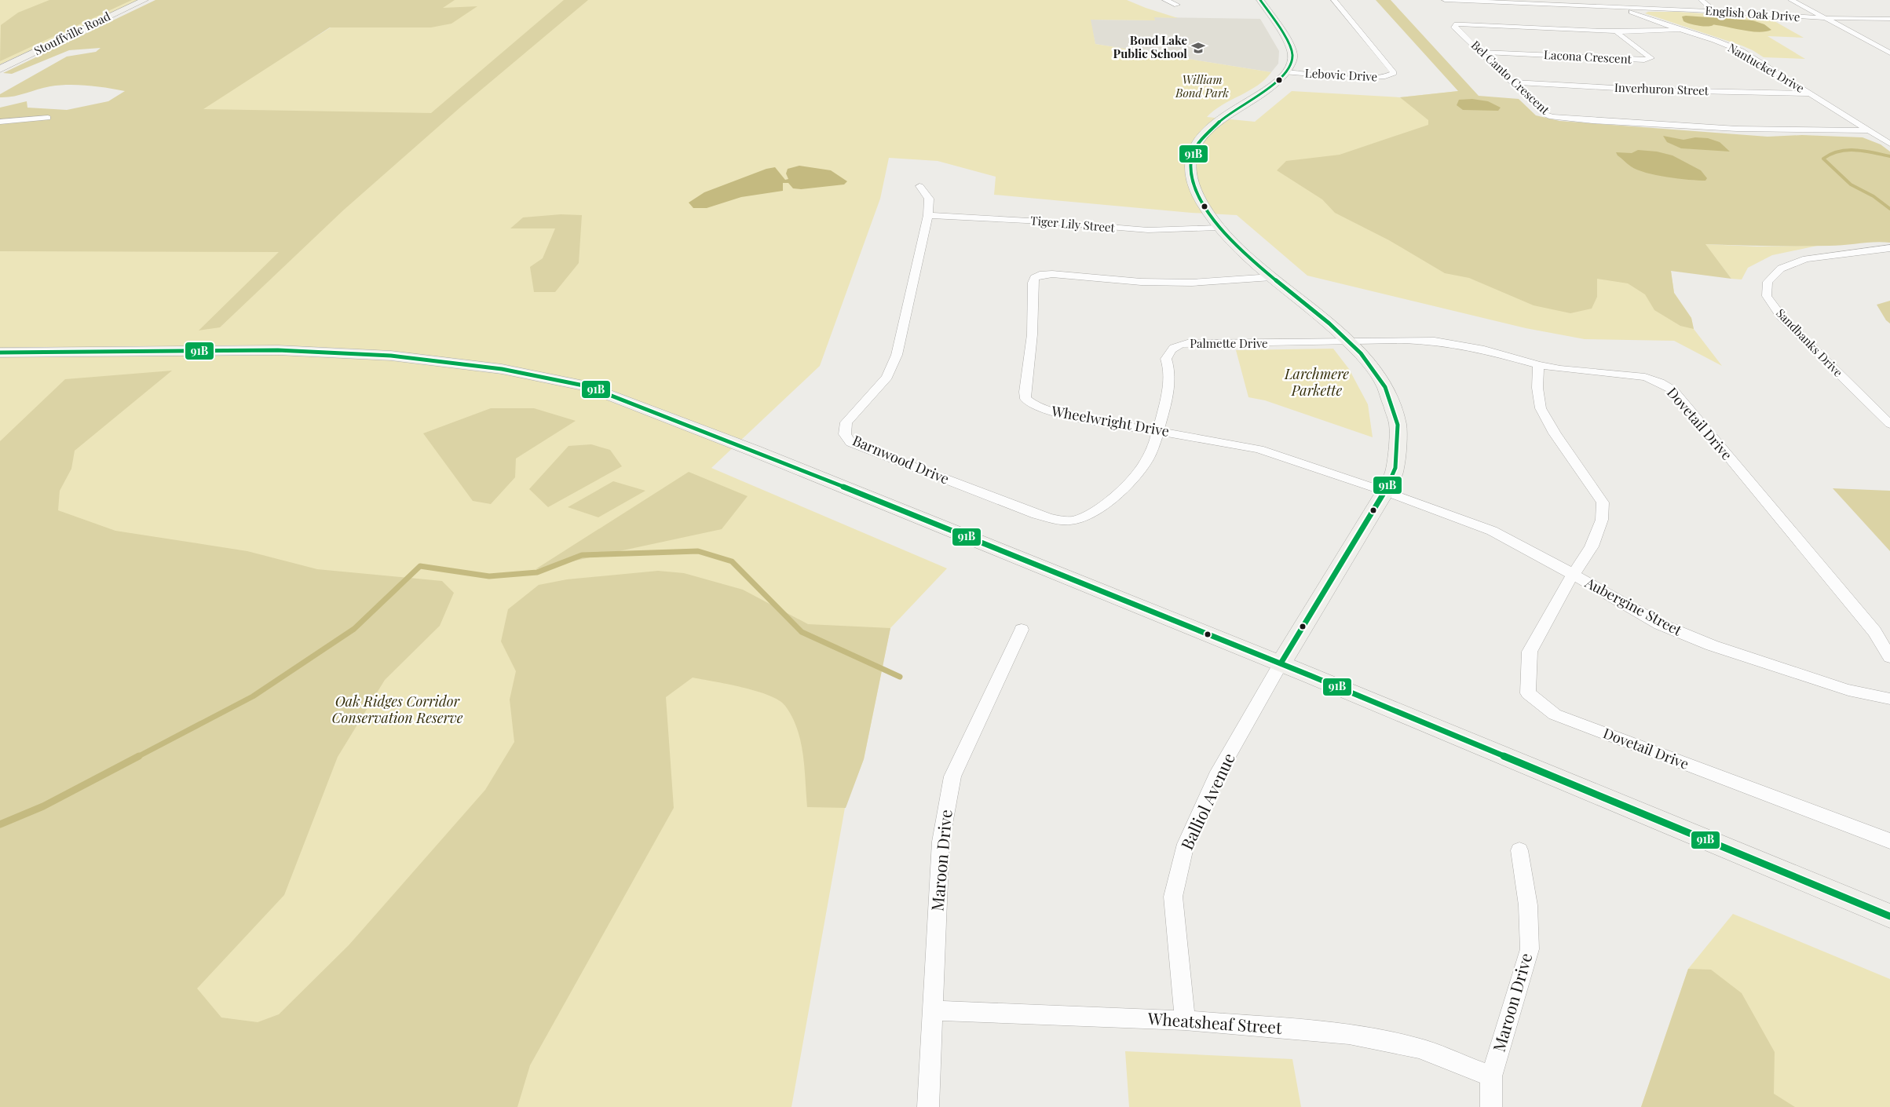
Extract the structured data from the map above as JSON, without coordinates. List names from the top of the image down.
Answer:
{
  "streets": {
    "main road": ["Stouffville Road"],
    "street": [
      "English Oak Drive",
      "Lacona Crescent",
      "Nantucket Drive",
      "Lebovic Drive",
      "Bel Canto Crescent",
      "Inverhuron Street",
      "Tiger Lily Street",
      "Sandbanks Drive",
      "Palmette Drive",
      "Wheelwright Drive",
      "Dovetail Drive",
      "Barnwood Drive",
      "Aubergine Street",
      "Balliol Avenue",
      "Maroon Drive",
      "Wheatsheaf Street"
    ]
  },
  "crossings": [
    ["English Oak Drive", "Nantucket Drive"],
    ["Lacona Crescent", "Bel Canto Crescent"],
    ["Nantucket Drive", "Bel Canto Crescent"],
    ["Nantucket Drive", "Inverhuron Street"],
    ["Bel Canto Crescent", "Inverhuron Street"],
    ["Tiger Lily Street", "Barnwood Drive"],
    ["Palmette Drive", "Wheelwright Drive"],
    ["Palmette Drive", "Dovetail Drive"],
    ["Palmette Drive", "Barnwood Drive"],
    ["Wheelwright Drive", "Barnwood Drive"],
    ["Wheelwright Drive", "Aubergine Street"],
    ["Dovetail Drive", "Aubergine Street"],
    ["Balliol Avenue", "Wheatsheaf Street"],
    ["Maroon Drive", "Wheatsheaf Street"]
  ],
  "parks": ["William Bond Park", "Larchmere Parkette", "Oak Ridges Corridor Conservation Reserve"],
  "places": {
    "school or university": ["Bond Lake Public School"]
  },
  "lines": ["transit line 91B"]
}
